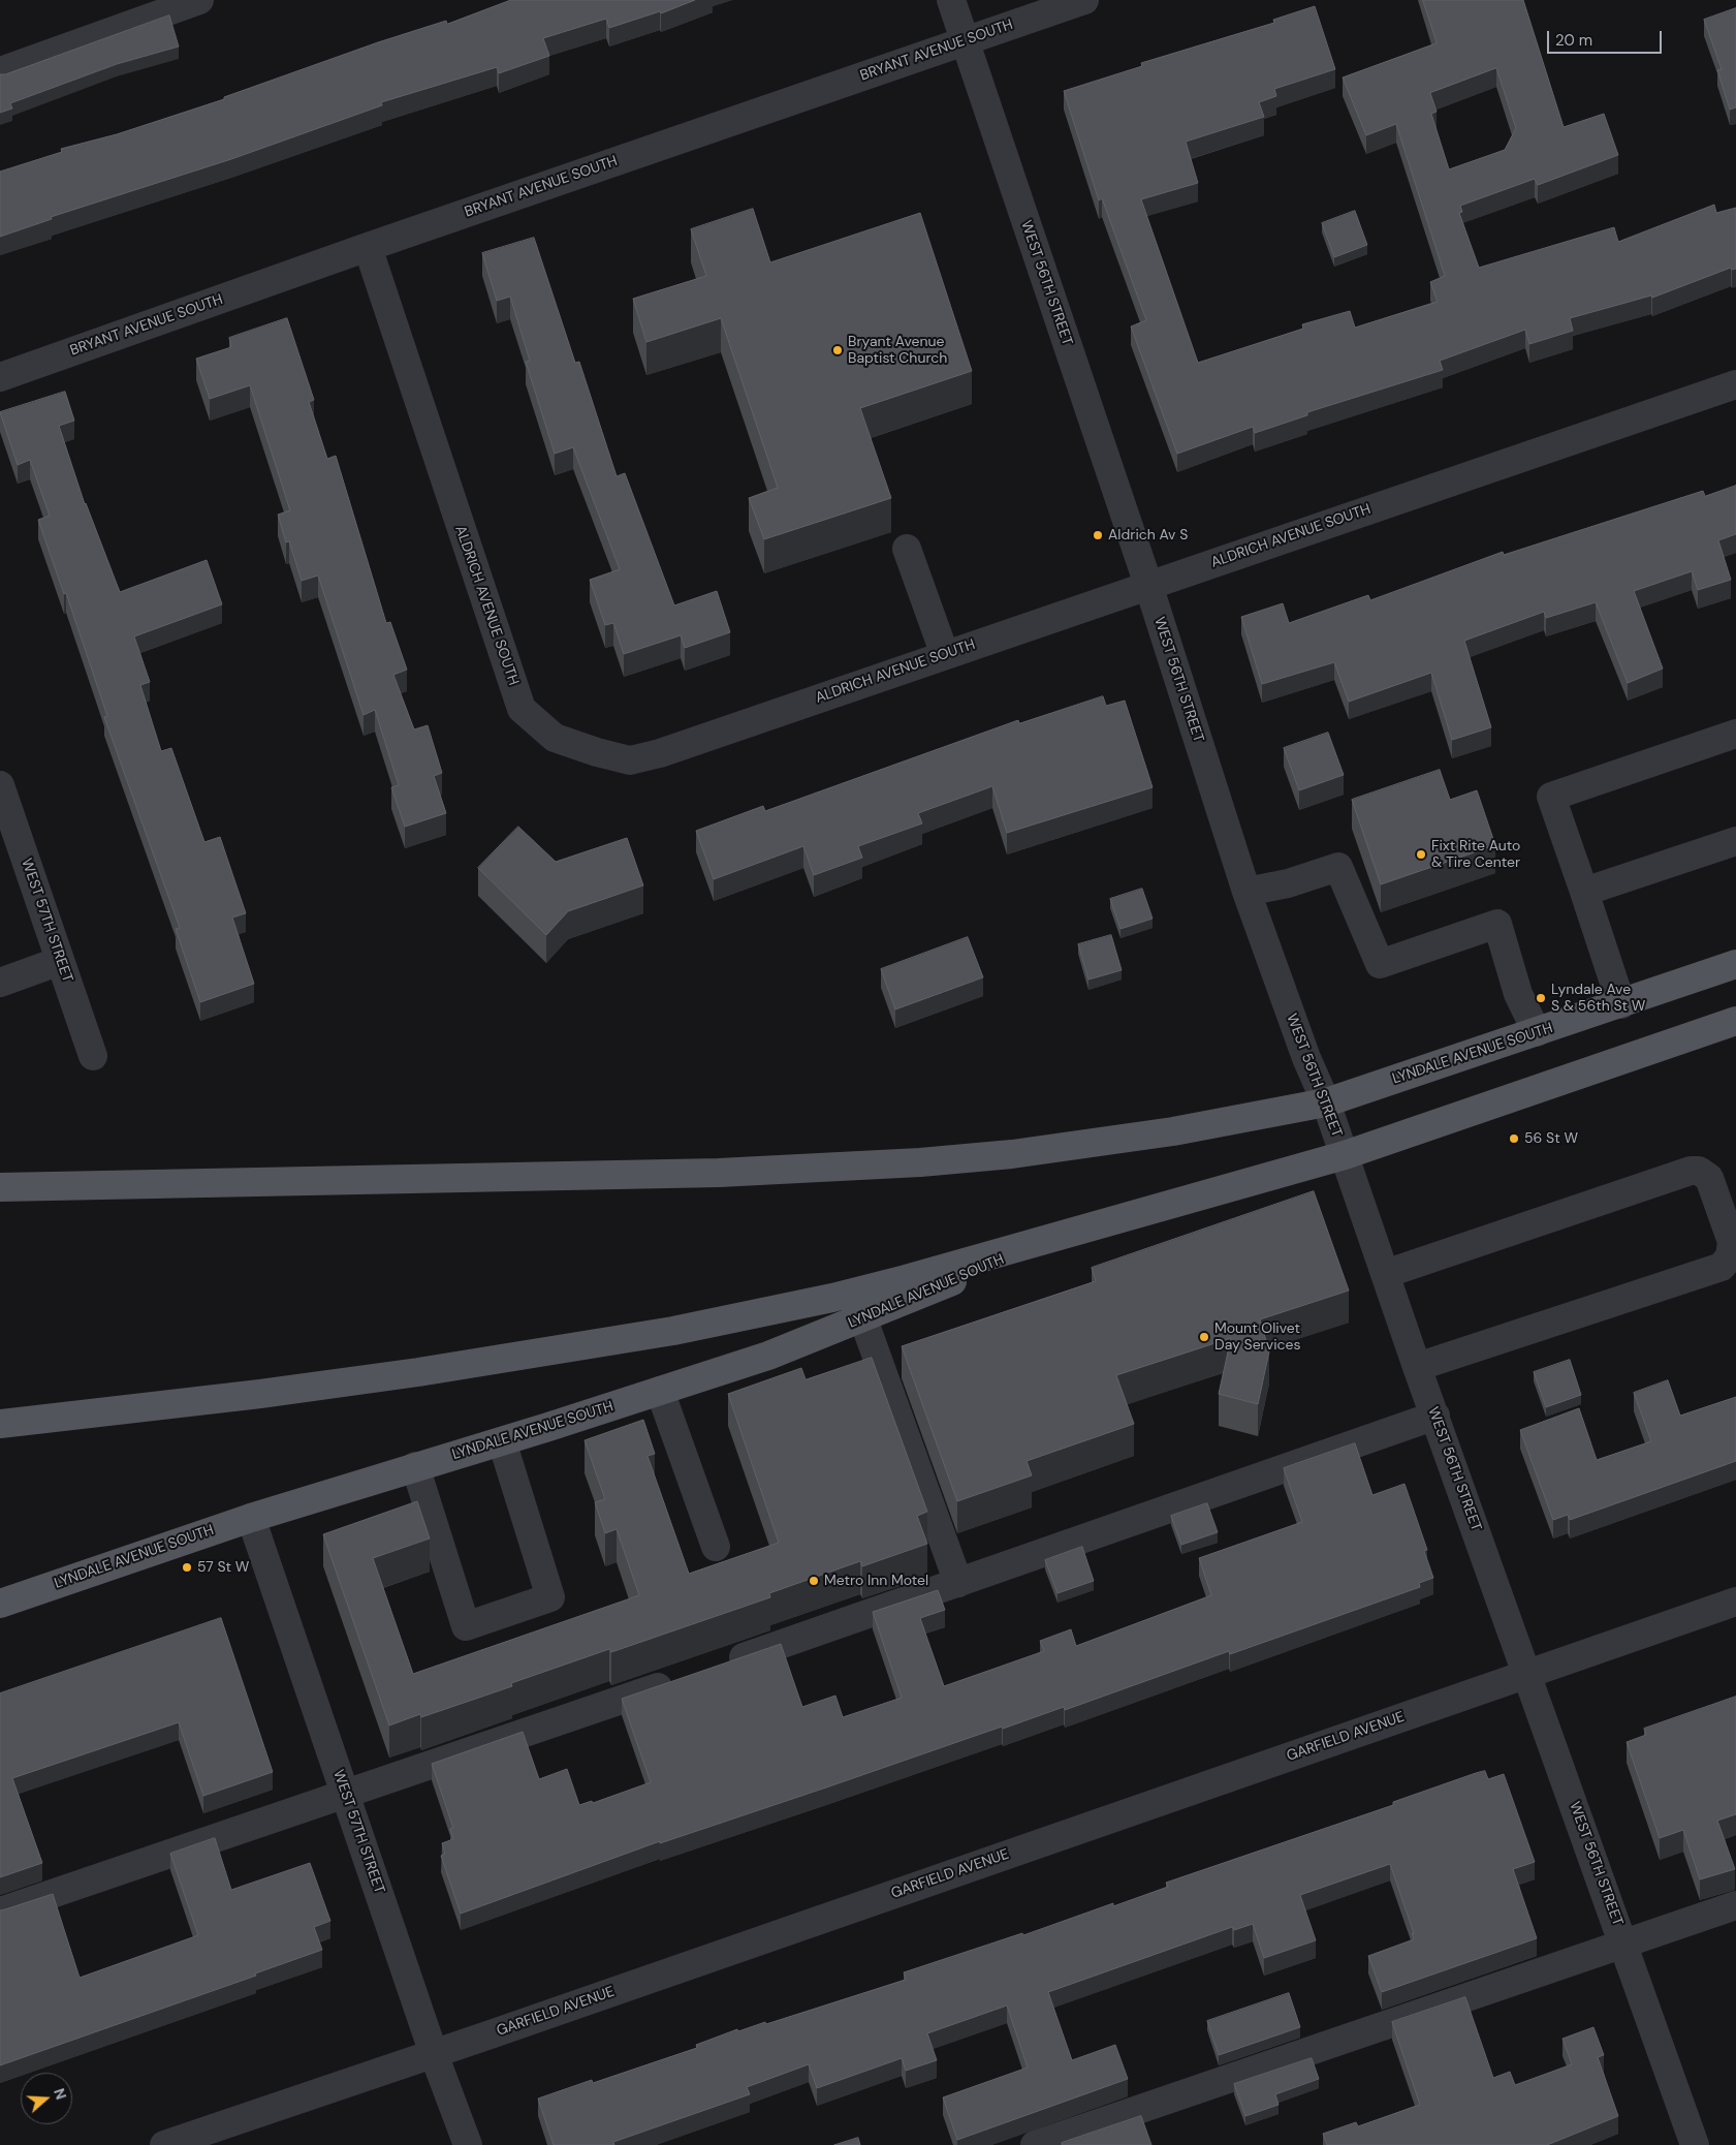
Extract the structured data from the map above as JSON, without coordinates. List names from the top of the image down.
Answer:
{
  "streets": {
    "main road": ["LYNDALE AVENUE SOUTH"],
    "street": [
      "BRYANT AVENUE SOUTH",
      "WEST 56TH STREET",
      "ALDRICH AVENUE SOUTH",
      "WEST 57TH STREET",
      "GARFIELD AVENUE"
    ]
  },
  "crossings": [
    ["BRYANT AVENUE SOUTH", "WEST 56TH STREET"],
    ["BRYANT AVENUE SOUTH", "ALDRICH AVENUE SOUTH"],
    ["WEST 56TH STREET", "ALDRICH AVENUE SOUTH"],
    ["WEST 56TH STREET", "LYNDALE AVENUE SOUTH"],
    ["WEST 56TH STREET", "GARFIELD AVENUE"],
    ["WEST 57TH STREET", "LYNDALE AVENUE SOUTH"],
    ["WEST 57TH STREET", "GARFIELD AVENUE"]
  ],
  "places": [
    "Bryant Avenue Baptist Church",
    "Aldrich Av S",
    "Fixt Rite Auto & Tire Center",
    "Lyndale Ave S & 56th St W",
    "56 St W",
    "Mount Olivet Day Services",
    "57 St W",
    "Metro Inn Motel"
  ],
  "scale_bar": "20 m",
  "north": "right"
}
